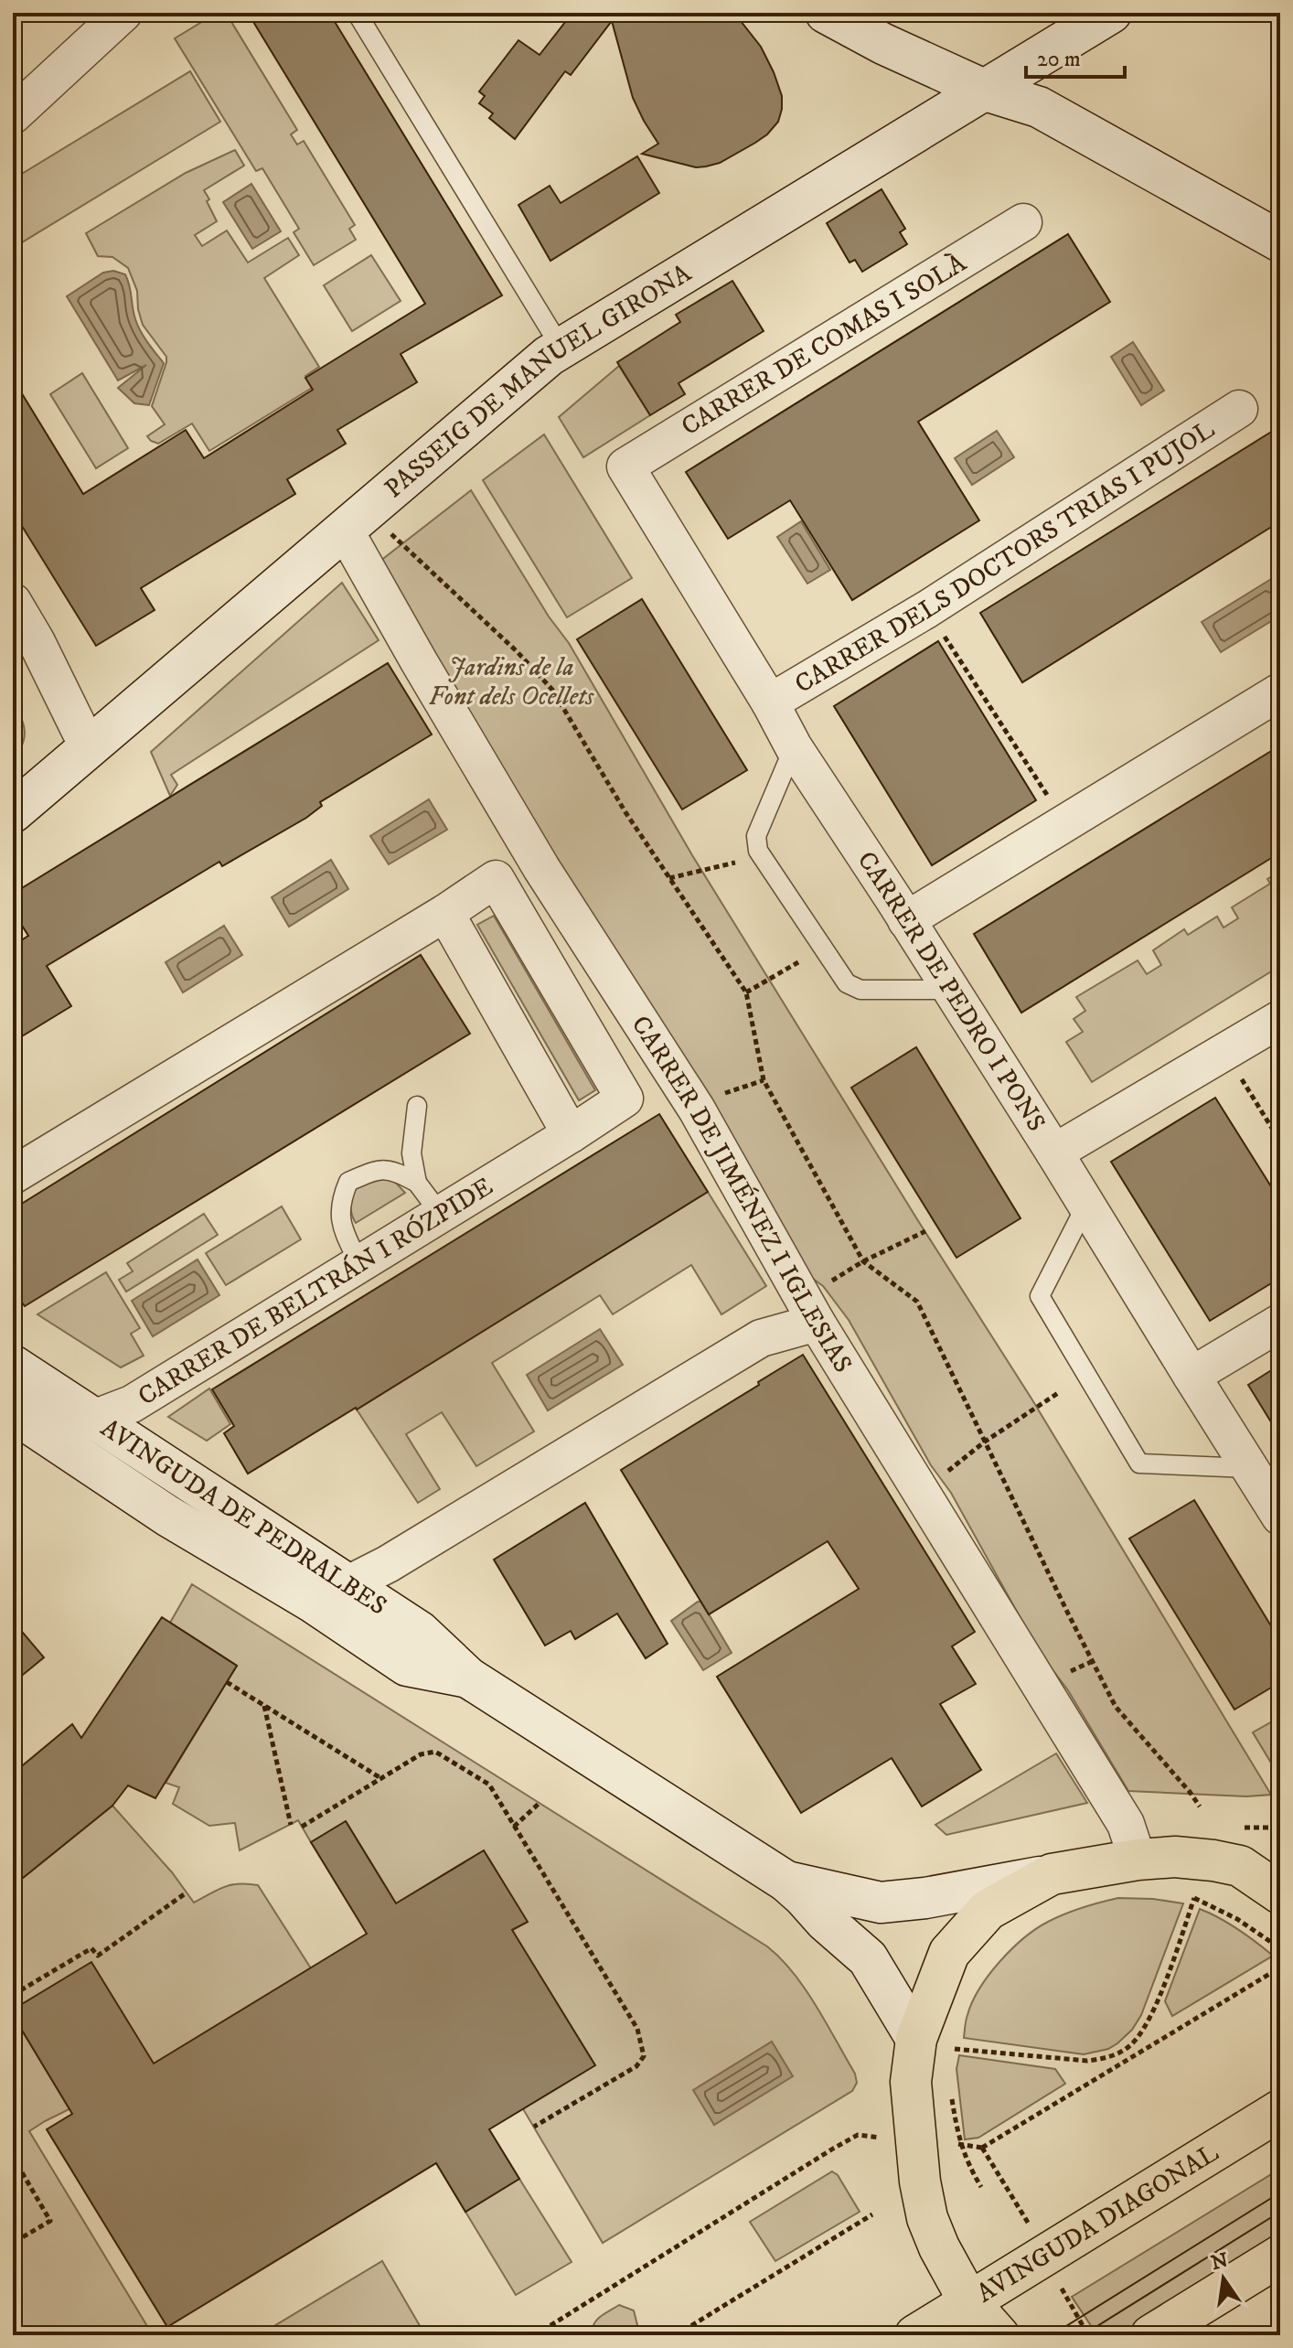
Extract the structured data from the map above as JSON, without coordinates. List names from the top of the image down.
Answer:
{
  "streets": {
    "main road": ["AVINGUDA DIAGONAL"],
    "street": [
      "CARRER DE COMAS I SOLÀ",
      "PASSEIG DE MANUEL GIRONA",
      "CARRER DELS DOCTORS TRIAS I PUJOL",
      "CARRER DE PEDRO I PONS",
      "CARRER DE JIMÉNEZ I IGLESIAS",
      "CARRER DE BELTRÁN I RÓZPIDE",
      "AVINGUDA DE PEDRALBES"
    ]
  },
  "crossings": [
    ["CARRER DE COMAS I SOLÀ", "CARRER DE PEDRO I PONS"],
    ["PASSEIG DE MANUEL GIRONA", "CARRER DE JIMÉNEZ I IGLESIAS"],
    ["CARRER DELS DOCTORS TRIAS I PUJOL", "CARRER DE PEDRO I PONS"],
    ["CARRER DE BELTRÁN I RÓZPIDE", "AVINGUDA DE PEDRALBES"]
  ],
  "parks": ["Jardins de la Font dels Ocellets"],
  "scale_bar": "20 m",
  "north": "top"
}
